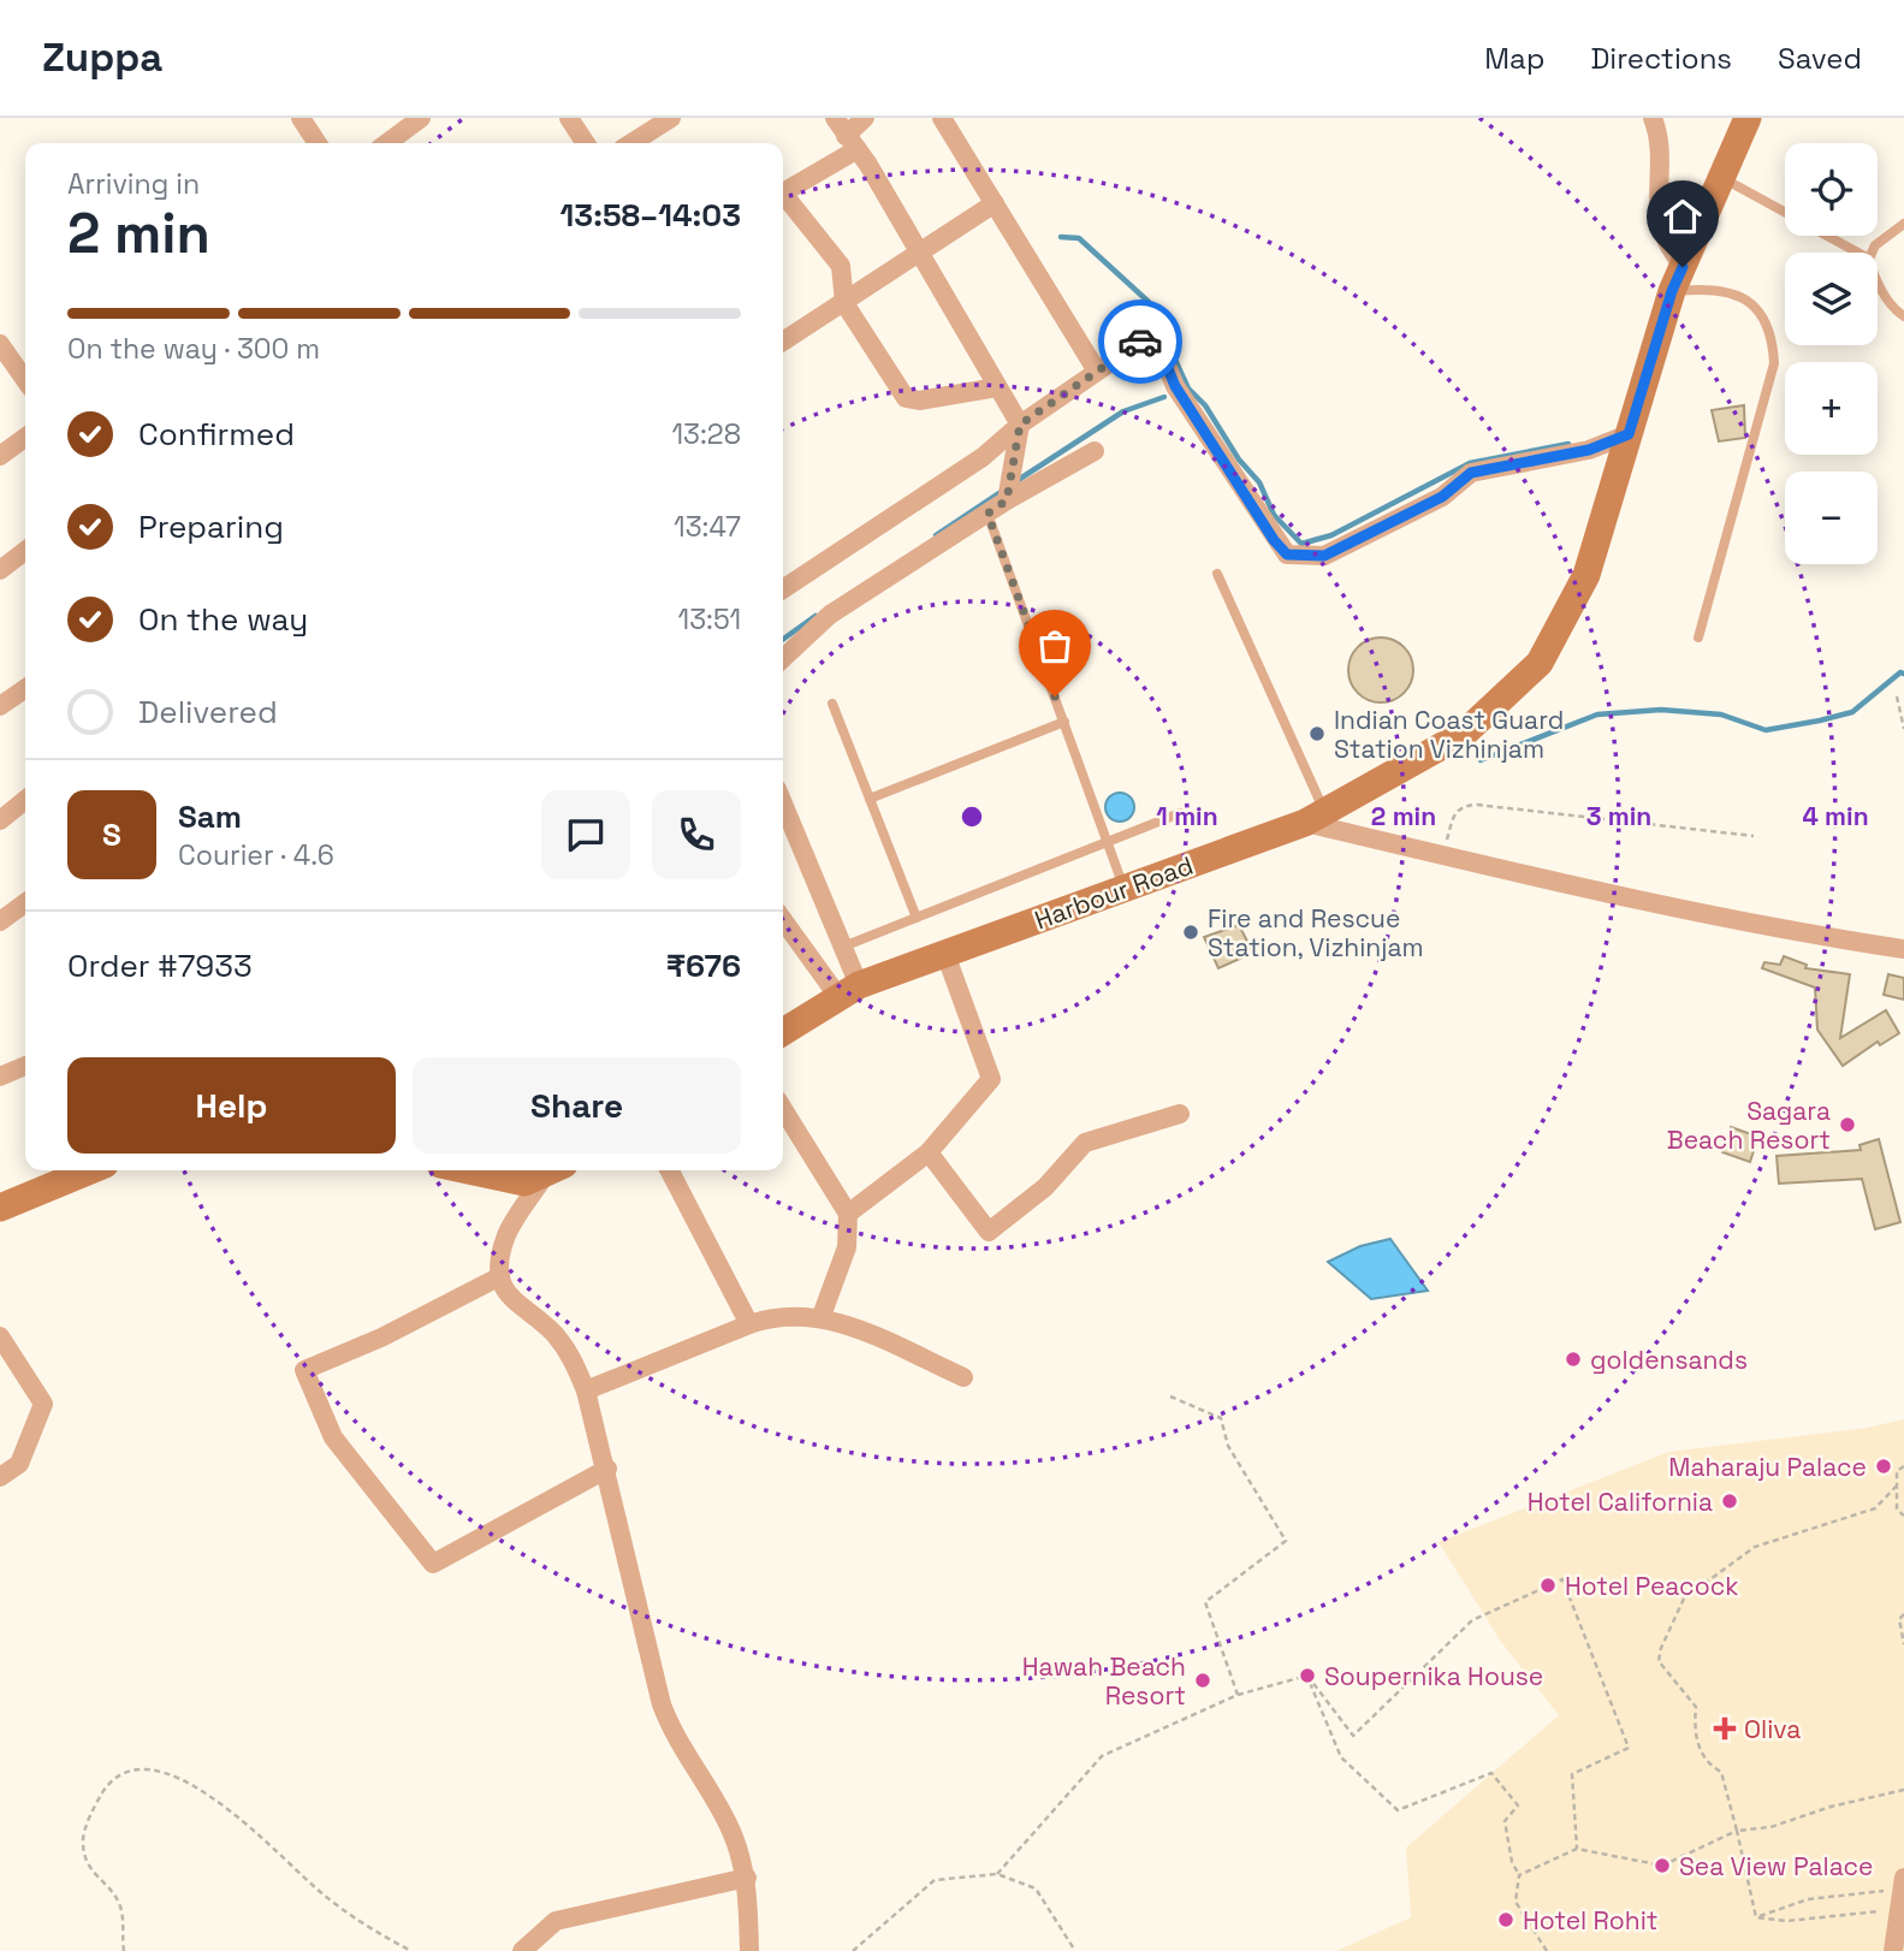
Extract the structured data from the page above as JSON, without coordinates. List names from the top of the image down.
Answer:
{
  "streets": {
    "street": ["Harbour Road"]
  },
  "places": {
    "other": [
      "Indian Coast Guard Station Vizhinjam",
      "Fire and Rescue Station, Vizhinjam",
      "Sagara Beach Resort",
      "goldensands",
      "Maharaju Palace",
      "Hotel California",
      "Hotel Peacock",
      "Soupernika House",
      "Hawah Beach Resort",
      "Sea View Palace",
      "Hotel Rohit"
    ],
    "health": ["Oliva"]
  },
  "page": {
    "header": "Zuppa",
    "nav": ["Map", "Directions", "Saved"],
    "map_buttons": ["+", "−"],
    "heading": ["2 min", "Arriving in", "13:58–14:03"],
    "panel": [
      "Sam",
      "Courier · 4.6",
      "Order #7933",
      "₹676"
    ],
    "bar": "On the way · 300 m",
    "list": [
      ["Confirmed", "13:28"],
      ["Preparing", "13:47"],
      ["On the way", "13:51"],
      "Delivered"
    ],
    "round": "S",
    "buttons": ["Help", "Share"]
  },
  "rings": [
    "1 min",
    "2 min",
    "3 min",
    "4 min"
  ]
}
